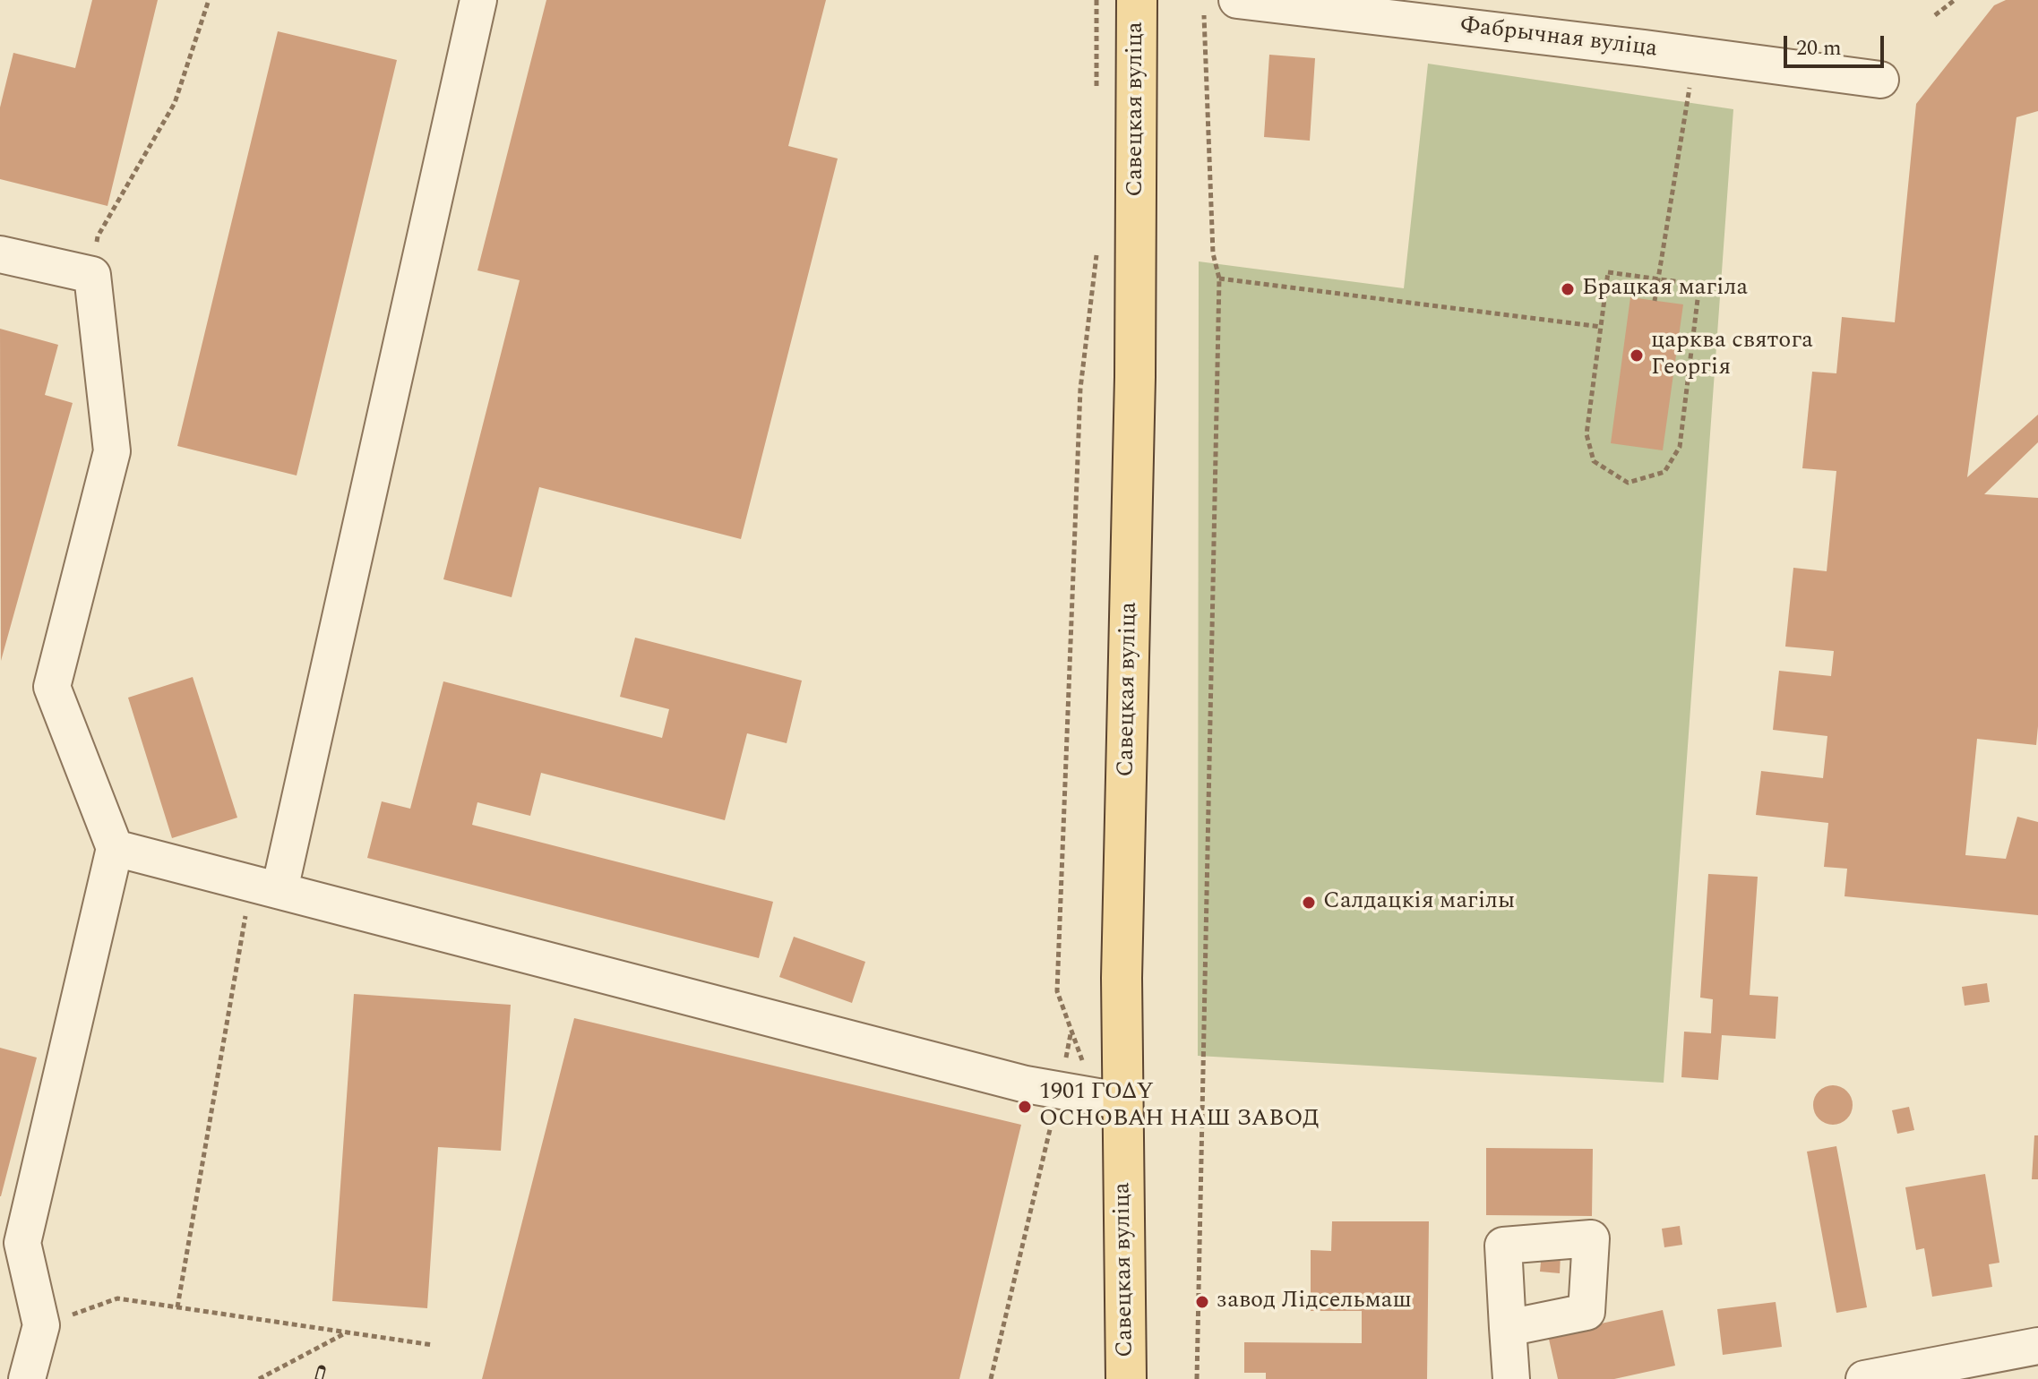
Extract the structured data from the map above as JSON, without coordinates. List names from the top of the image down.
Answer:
{
  "streets": {
    "main road": ["Савецкая вуліца"],
    "street": ["Фабрычная вуліца"]
  },
  "places": [
    "Брацкая магіла",
    "царква святога Георгія",
    "Салдацкія магілы",
    "1901 ΓΟΔΥ ОСНОВАН НАШ ЗАВОД",
    "завод Лідсельмаш"
  ],
  "scale_bar": "20 m"
}
